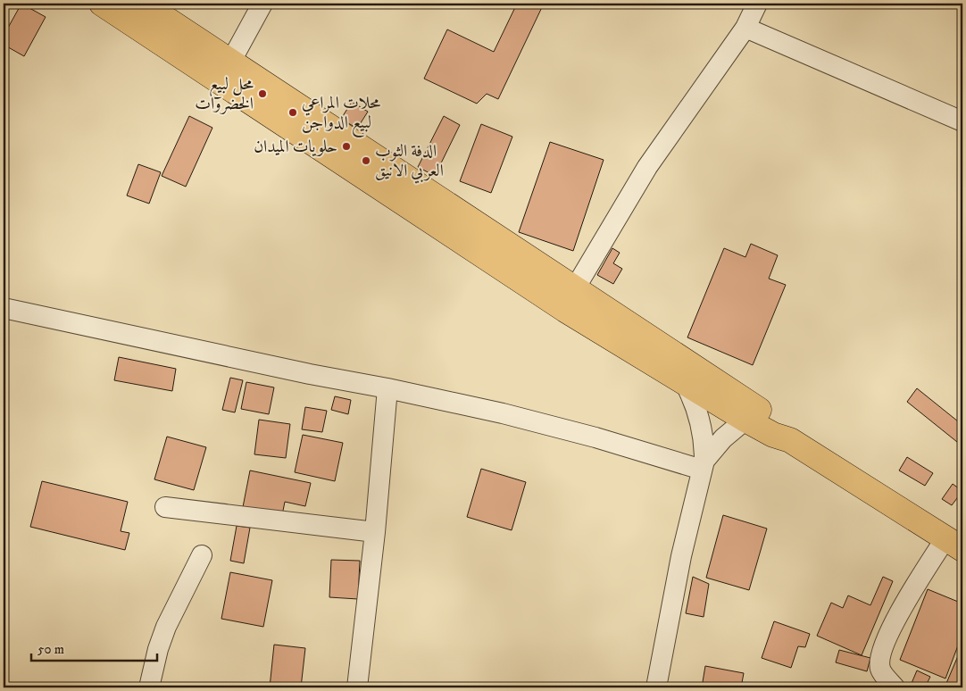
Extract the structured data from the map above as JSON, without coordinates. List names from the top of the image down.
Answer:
{
  "places": [
    "محل لبيع الخضروات",
    "محلات المراعي لبيع الدواجن",
    "حلويات الميدان",
    "الدفة الثوب العربي الانيق"
  ],
  "scale_bar": "50 m"
}
